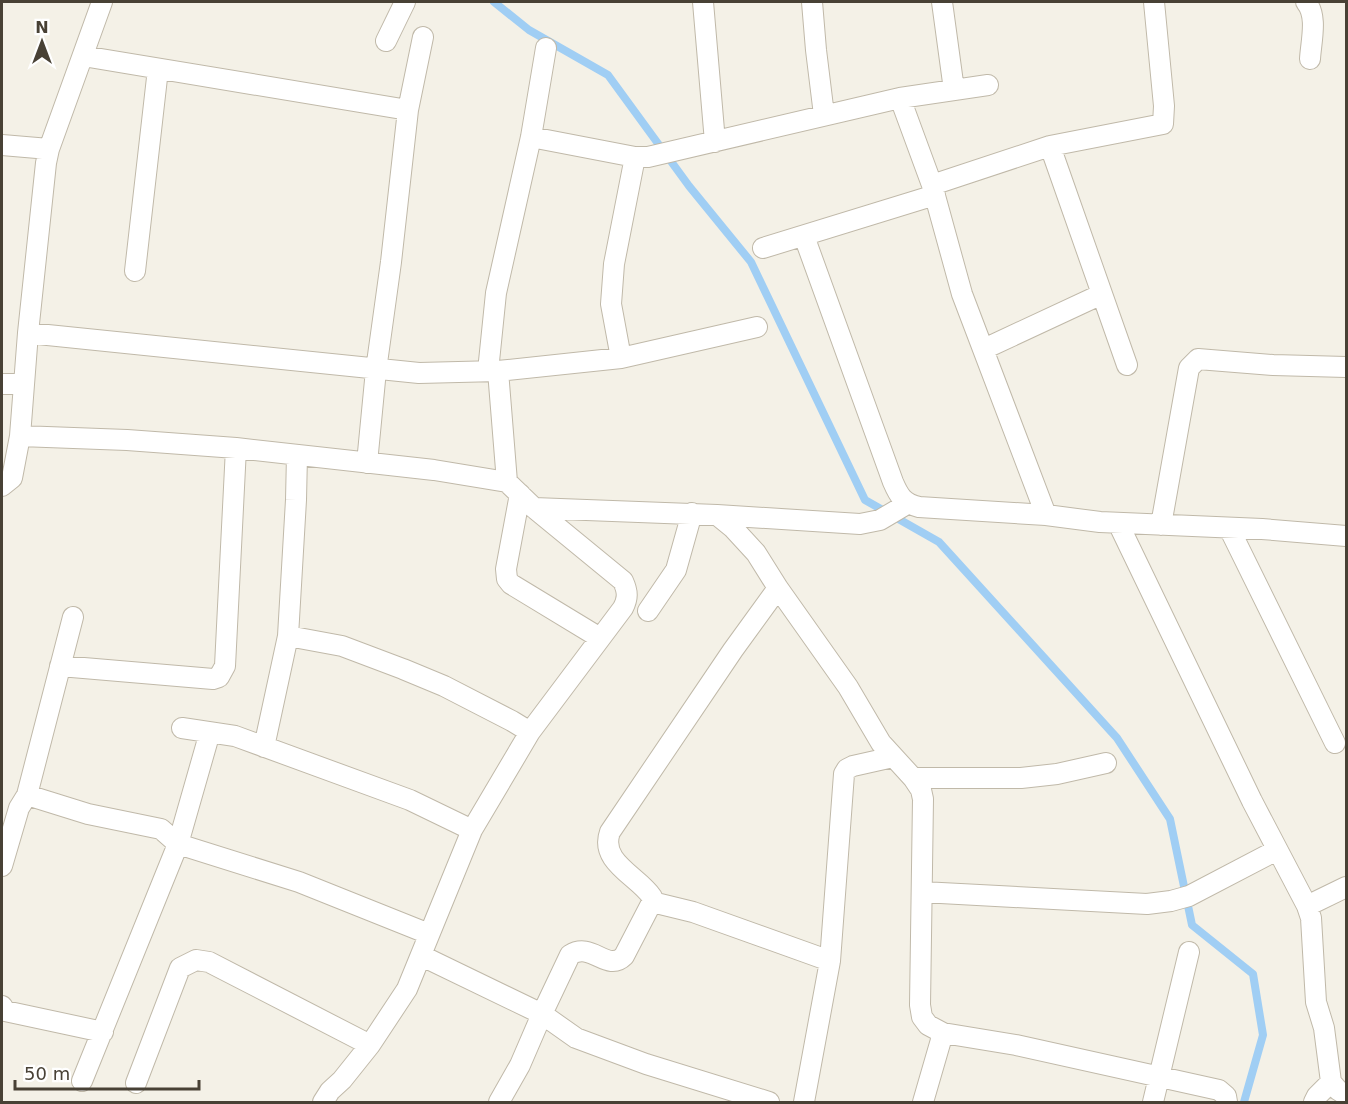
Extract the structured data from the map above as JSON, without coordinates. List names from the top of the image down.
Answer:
{
  "scale_bar": "50 m",
  "north": "top"
}
